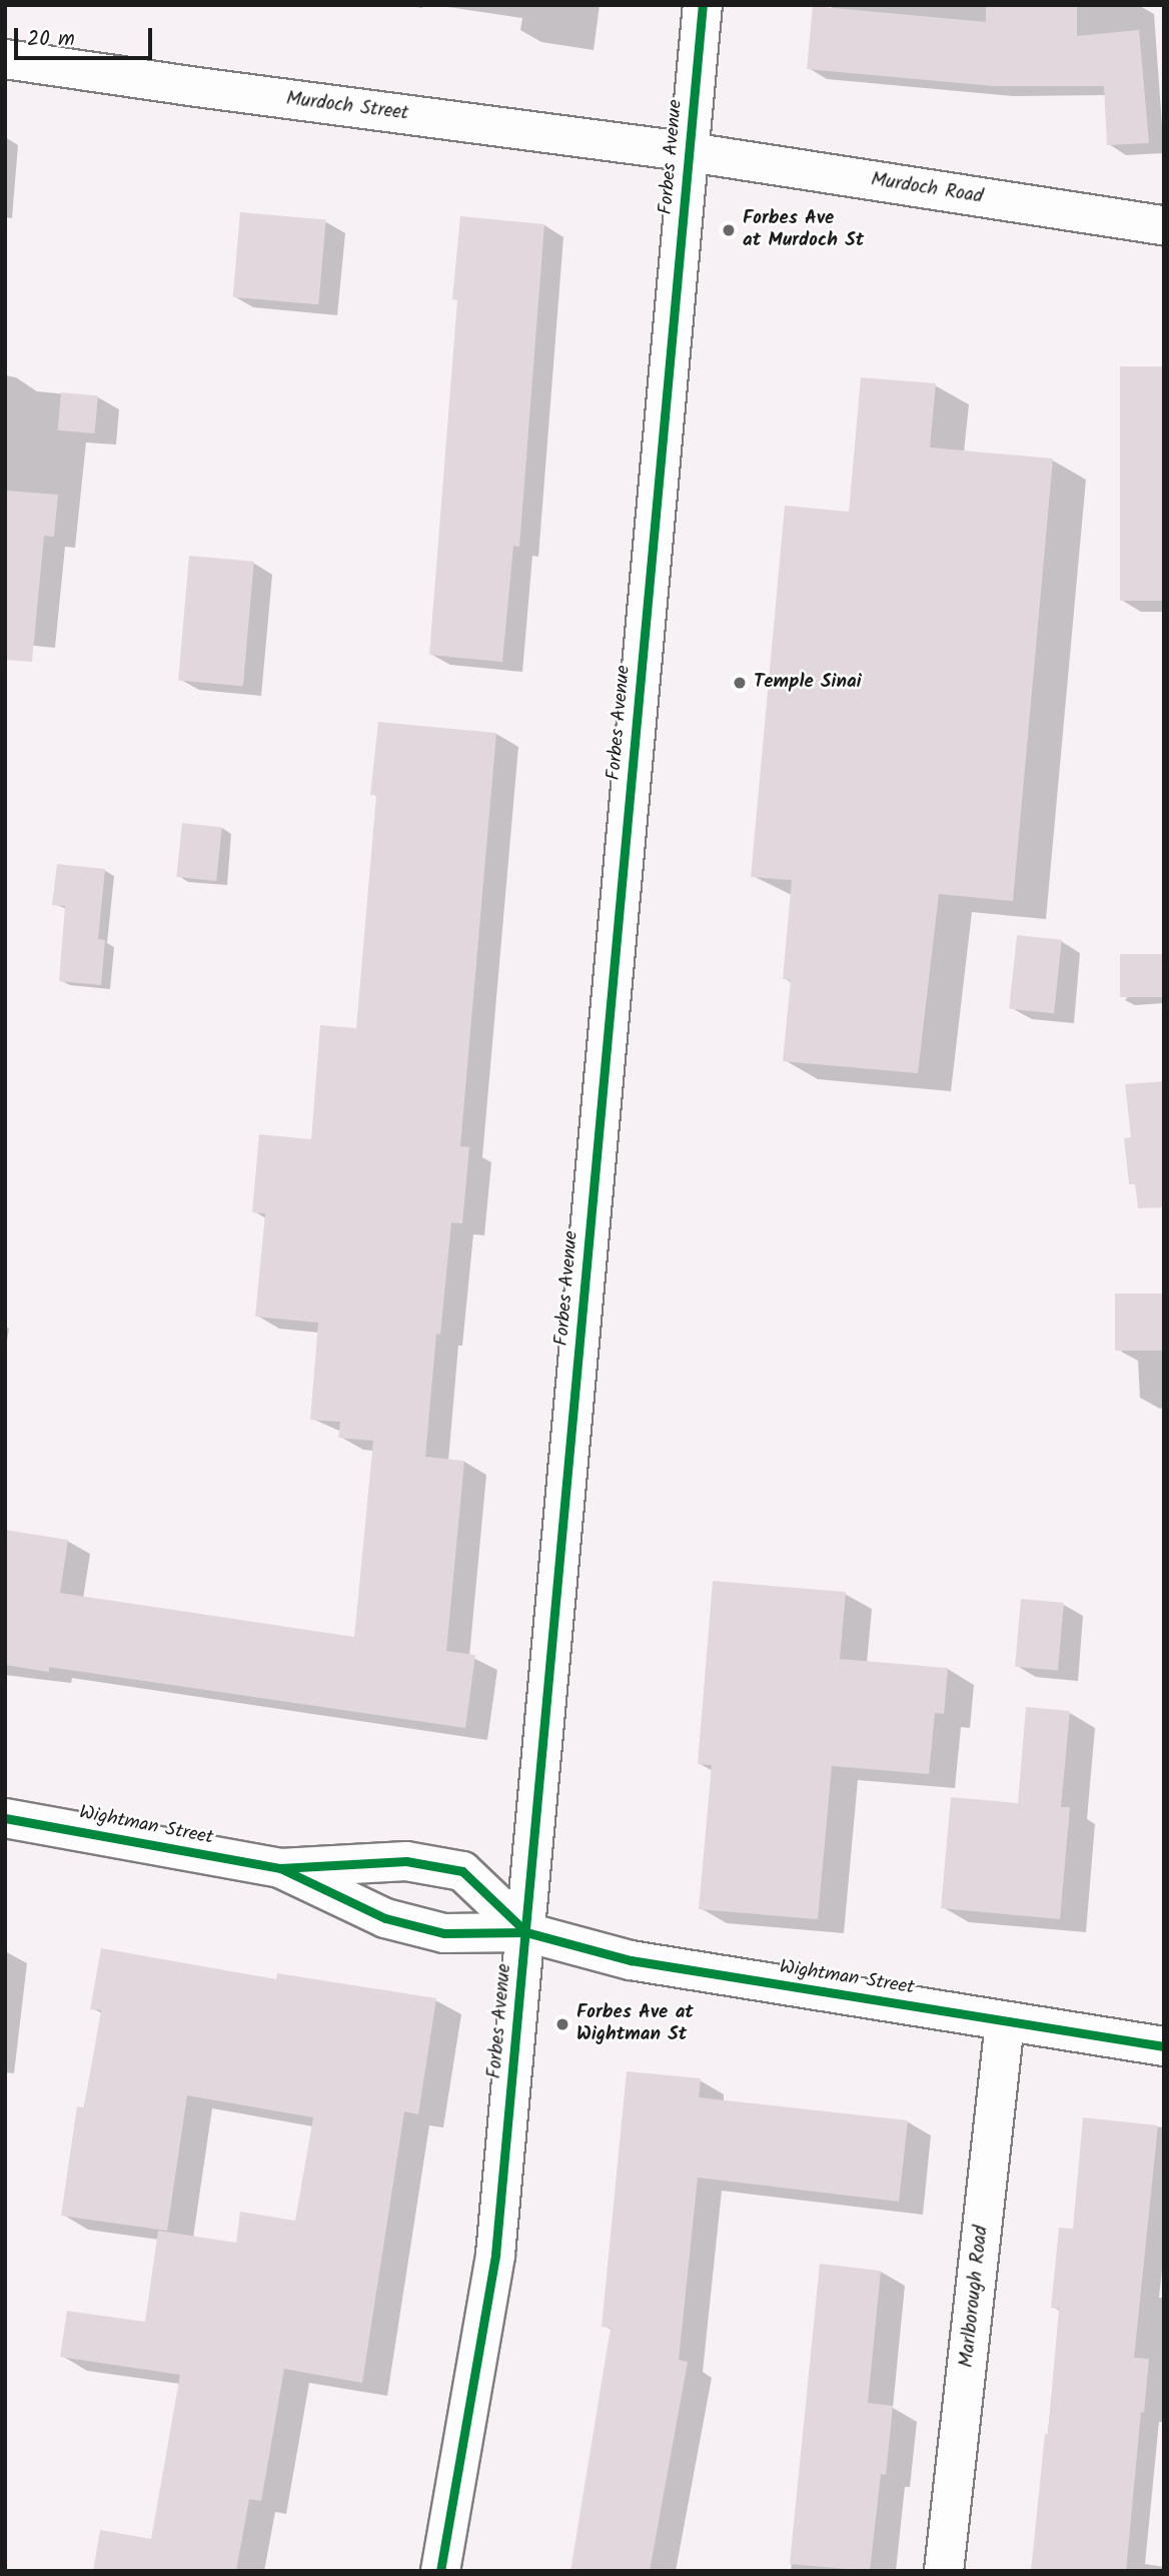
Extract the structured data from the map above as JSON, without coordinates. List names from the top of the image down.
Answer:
{
  "streets": {
    "street": [
      "Murdoch Street",
      "Forbes Avenue",
      "Murdoch Road",
      "Wightman Street",
      "Marlborough Road"
    ]
  },
  "crossings": [
    ["Murdoch Street", "Forbes Avenue"],
    ["Murdoch Street", "Murdoch Road"],
    ["Forbes Avenue", "Murdoch Road"],
    ["Forbes Avenue", "Wightman Street"],
    ["Wightman Street", "Marlborough Road"]
  ],
  "places": ["Forbes Ave at Murdoch St", "Temple Sinai", "Forbes Ave at Wightman St"],
  "scale_bar": "20 m"
}
